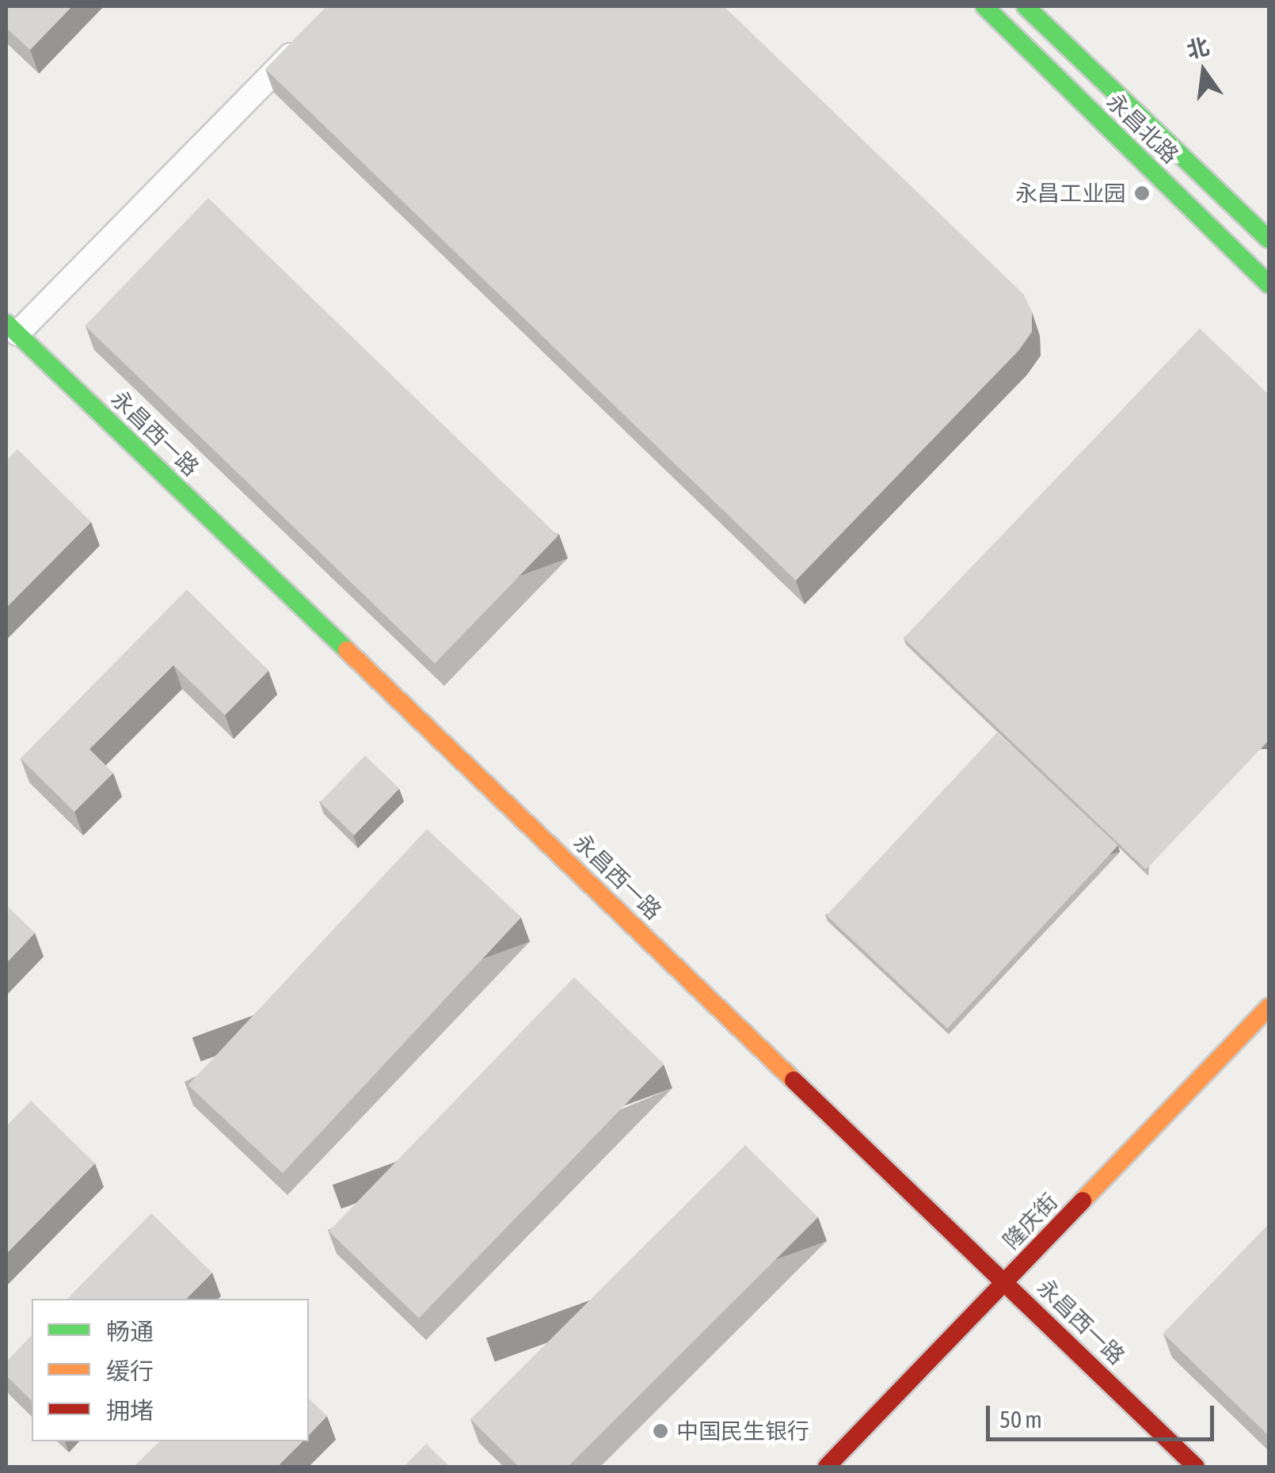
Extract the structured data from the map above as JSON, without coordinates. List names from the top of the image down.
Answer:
{
  "streets": {
    "street": ["永昌北路", "永昌西一路", "隆庆街"]
  },
  "crossings": [
    ["永昌西一路", "隆庆街"]
  ],
  "places": ["永昌工业园", "中国民生银行"],
  "legend": ["畅通", "缓行", "拥堵"],
  "scale_bar": "50 m",
  "north": "top"
}
